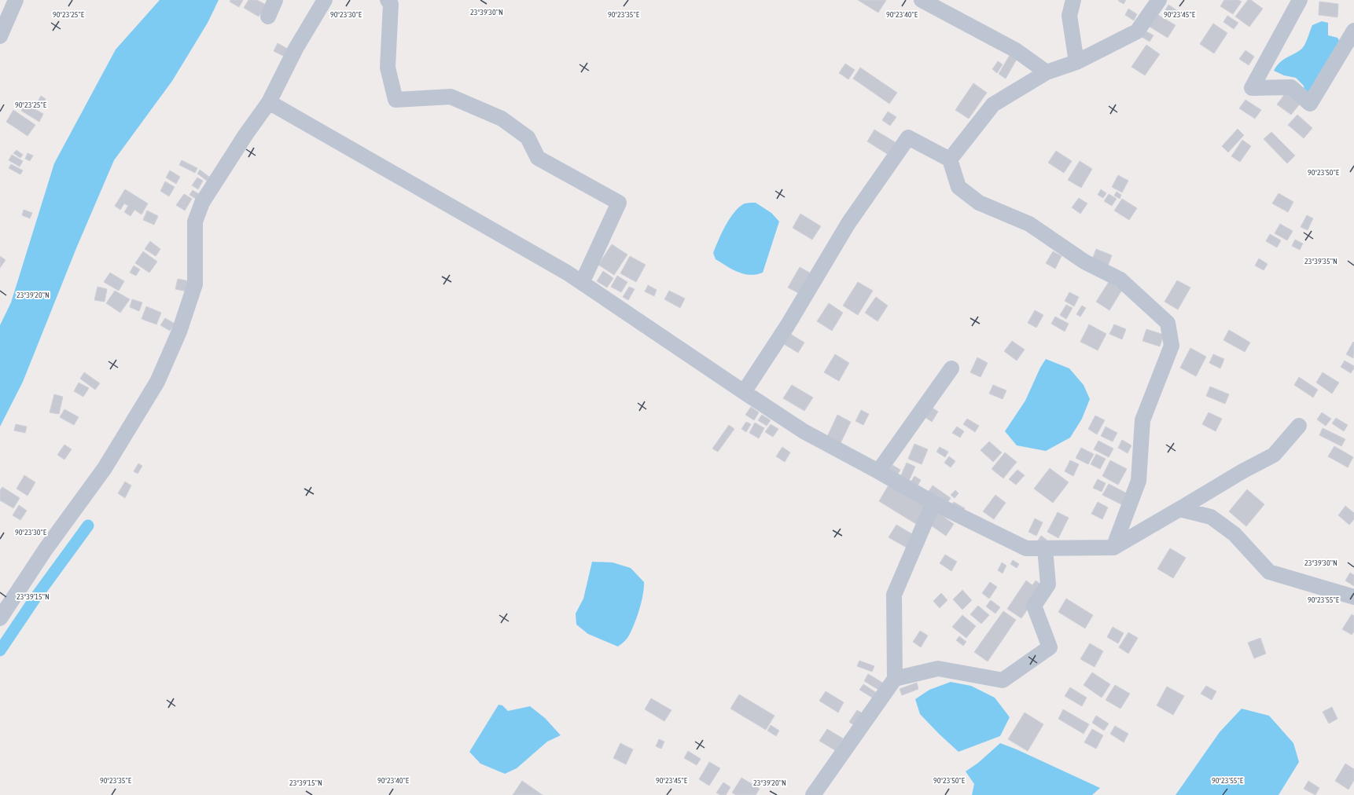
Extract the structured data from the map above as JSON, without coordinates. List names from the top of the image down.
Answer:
{
  "coordinates": [
    "23°39'30\"N",
    "90°23'25\"E",
    "90°23'30\"E",
    "90°23'35\"E",
    "90°23'40\"E",
    "90°23'45\"E",
    "90°23'50\"E",
    "23°39'35\"N",
    "23°39'20\"N",
    "23°39'15\"N",
    "90°23'55\"E"
  ]
}
